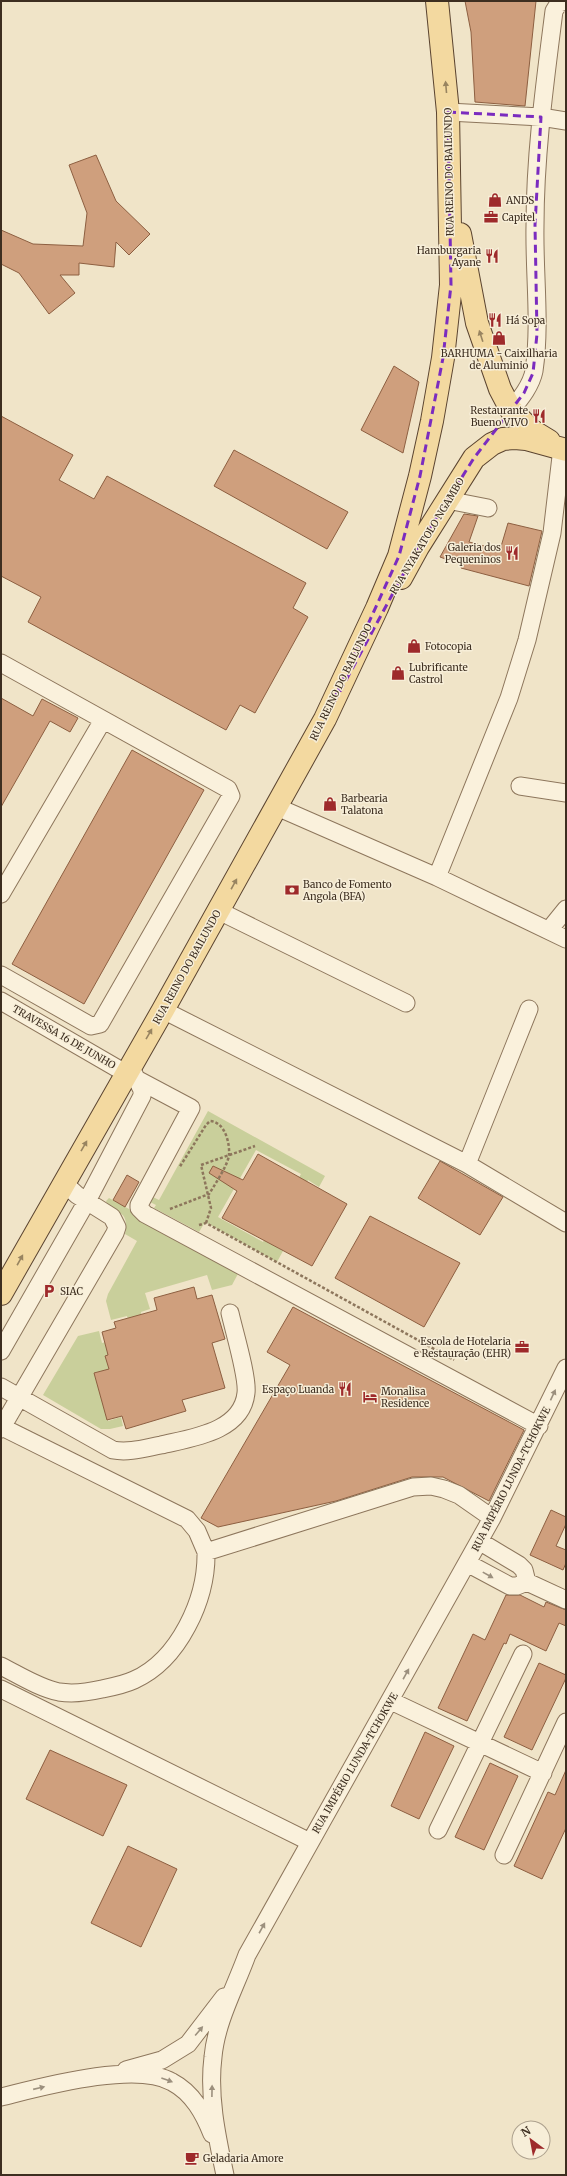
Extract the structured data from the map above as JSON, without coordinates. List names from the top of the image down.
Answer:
{
  "streets": {
    "main road": ["RUA REINO DO BAILUNDO", "RUA NYAKATOLO NGAMBO"],
    "street": ["TRAVESSA 16 DE JUNHO", "RUA IMPÉRIO LUNDA-TCHOKWE"]
  },
  "crossings": [
    ["RUA REINO DO BAILUNDO", "RUA NYAKATOLO NGAMBO"],
    ["RUA REINO DO BAILUNDO", "TRAVESSA 16 DE JUNHO"],
    ["TRAVESSA 16 DE JUNHO", "RUA IMPÉRIO LUNDA-TCHOKWE"]
  ],
  "one_way": ["RUA REINO DO BAILUNDO", "RUA IMPÉRIO LUNDA-TCHOKWE"],
  "places": {
    "shop": [
      "ANDS",
      "BARHUMA - Caixilharia de Aluminio",
      "Fotocopia",
      "Lubrificante Castrol",
      "Barbearia Talatona"
    ],
    "office": ["Capitel", "Escola de Hotelaria e Restauração (EHR)"],
    "restaurant": [
      "Hamburgaria Ayane",
      "Há Sopa",
      "Restaurante Bueno VIVO",
      "Galeria dos Pequeninos",
      "Espaço Luanda"
    ],
    "bank": ["Banco de Fomento Angola (BFA)"],
    "parking": ["SIAC"],
    "hotel": ["Monalisa Residence"],
    "cafe": ["Geladaria Amore"]
  },
  "north": "top left"
}
